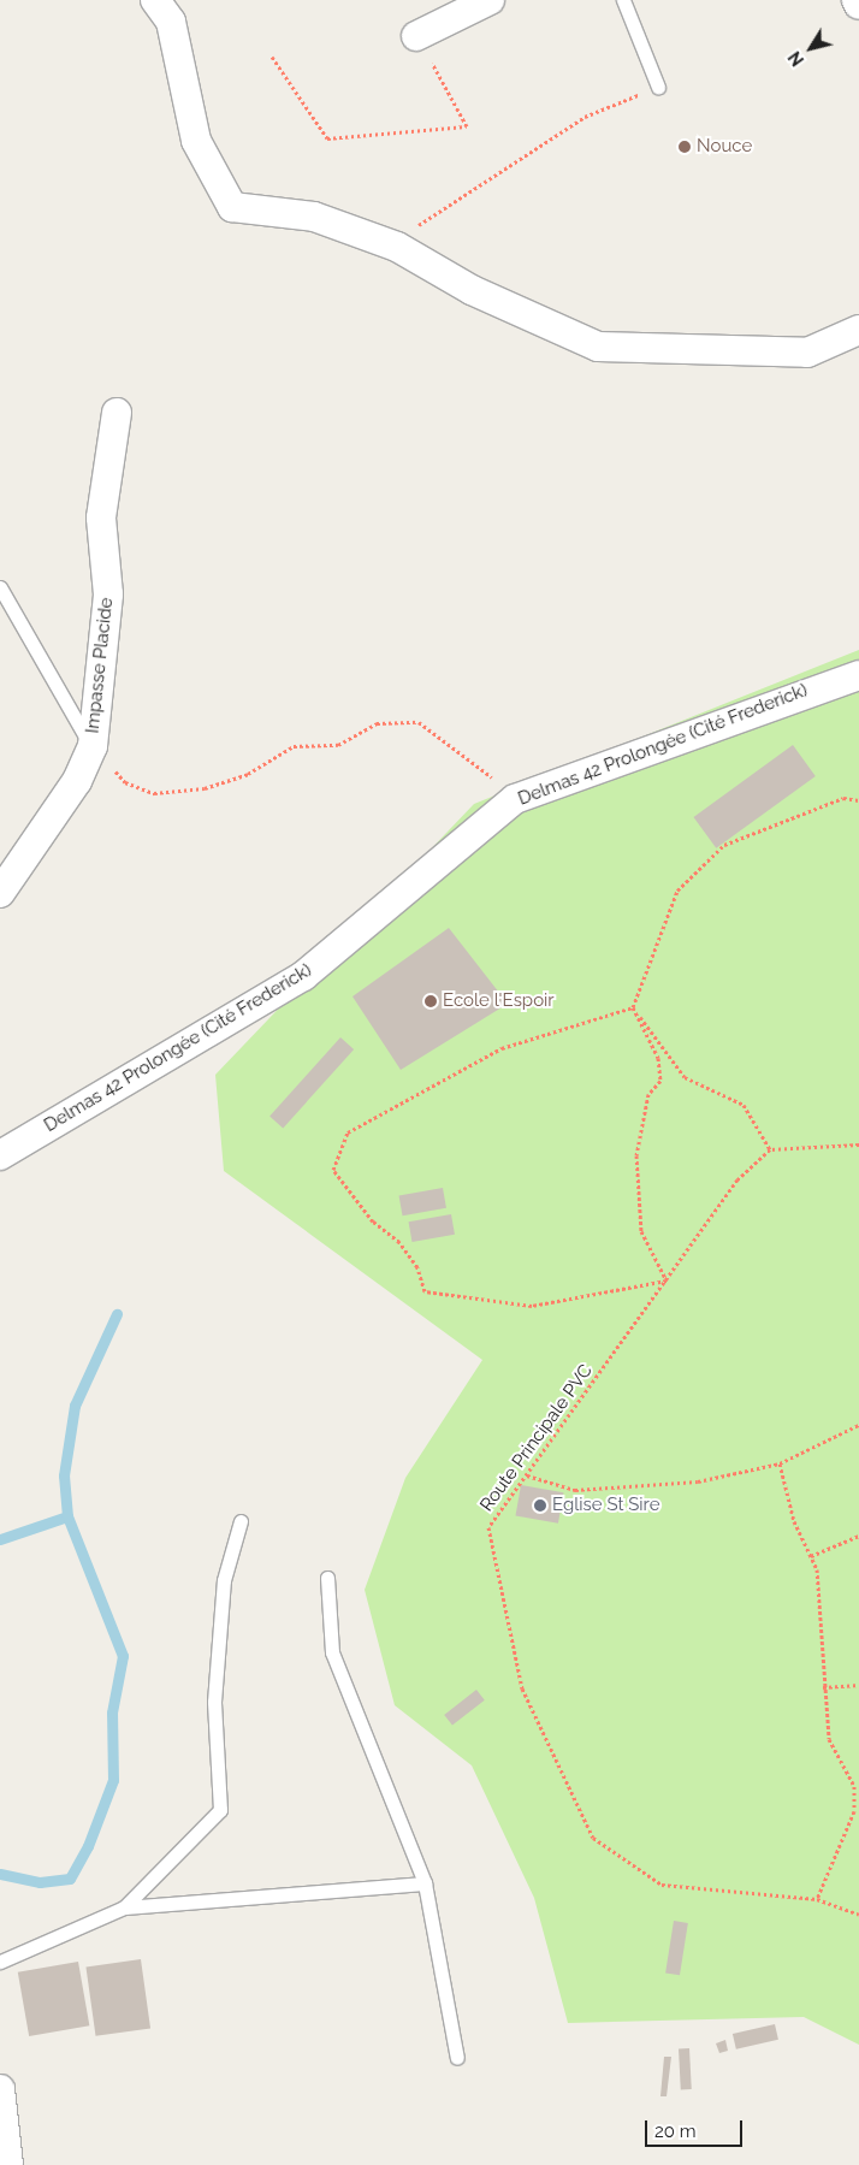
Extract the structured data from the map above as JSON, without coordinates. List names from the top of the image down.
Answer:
{
  "streets": {
    "street": ["Impasse Placide", "Delmas 42 Prolongée (Cité Frederick)"],
    "path": ["Route Principale PVC"]
  },
  "places": ["Nouce", "Ecole l'Espoir", "Eglise St Sire"],
  "scale_bar": "20 m",
  "north": "bottom left"
}
